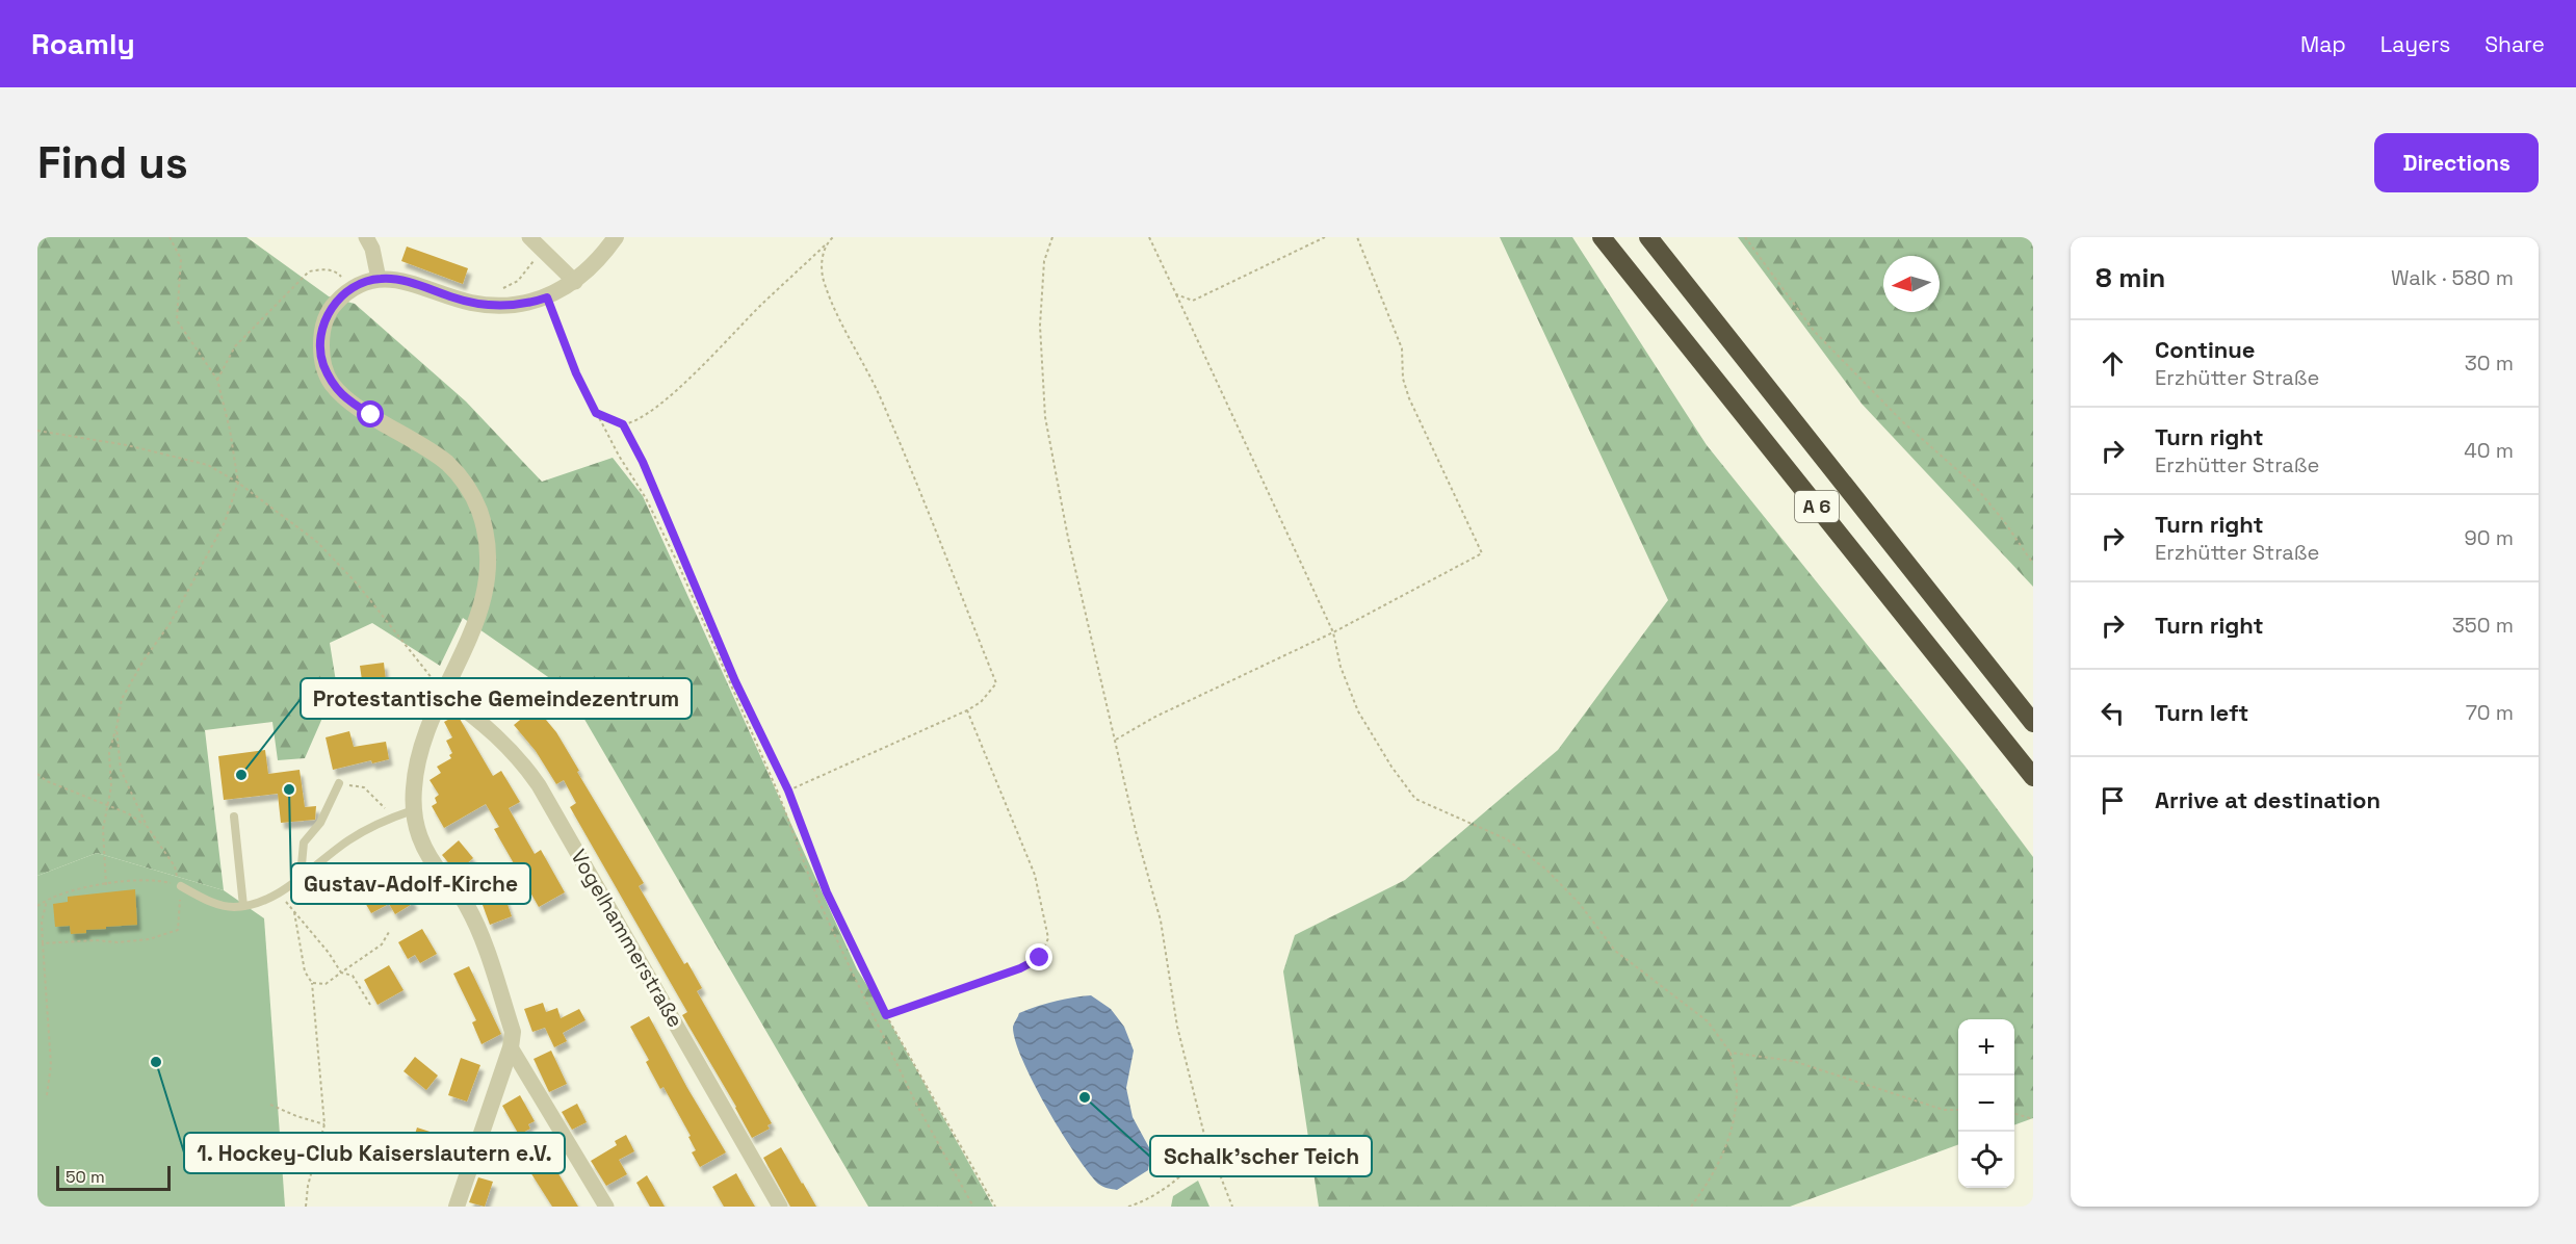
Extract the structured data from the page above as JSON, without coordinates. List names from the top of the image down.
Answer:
{
  "streets": {
    "highway": ["A 6"],
    "street": ["Vogelhammerstraße"]
  },
  "places": [
    "Protestantische Gemeindezentrum",
    "Gustav-Adolf-Kirche",
    "1. Hockey-Club Kaiserslautern e.V.",
    "Schalk'scher Teich"
  ],
  "scale_bar": "50 m",
  "north": "left",
  "page": {
    "header": "Roamly",
    "nav": ["Map", "Layers", "Share"],
    "buttons": "Directions",
    "title": "Find us",
    "heading": ["8 min", "Walk · 580 m"],
    "list": [
      ["Continue", "Erzhütter Straße", "30 m"],
      ["Turn right", "Erzhütter Straße", "40 m"],
      ["Turn right", "Erzhütter Straße", "90 m"],
      ["Turn right", "350 m"],
      ["Turn left", "70 m"],
      "Arrive at destination"
    ],
    "map_buttons": ["+", "−"],
    "scale": "50 m"
  }
}
